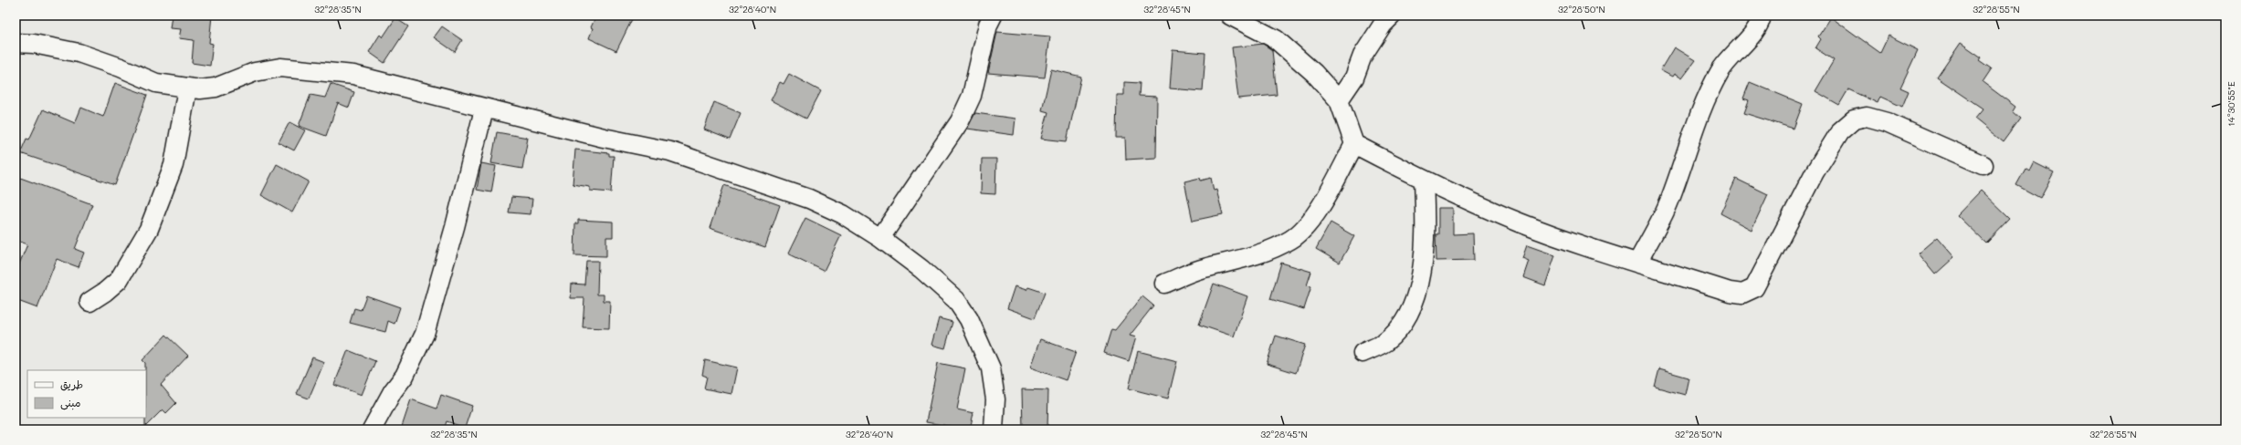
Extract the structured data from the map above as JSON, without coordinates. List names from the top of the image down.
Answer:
{
  "legend": ["طريق", "مبنى"],
  "coordinates": [
    "32°28'35\"N",
    "32°28'40\"N",
    "32°28'45\"N",
    "32°28'50\"N",
    "32°28'55\"N",
    "14°30'55\"E"
  ]
}
